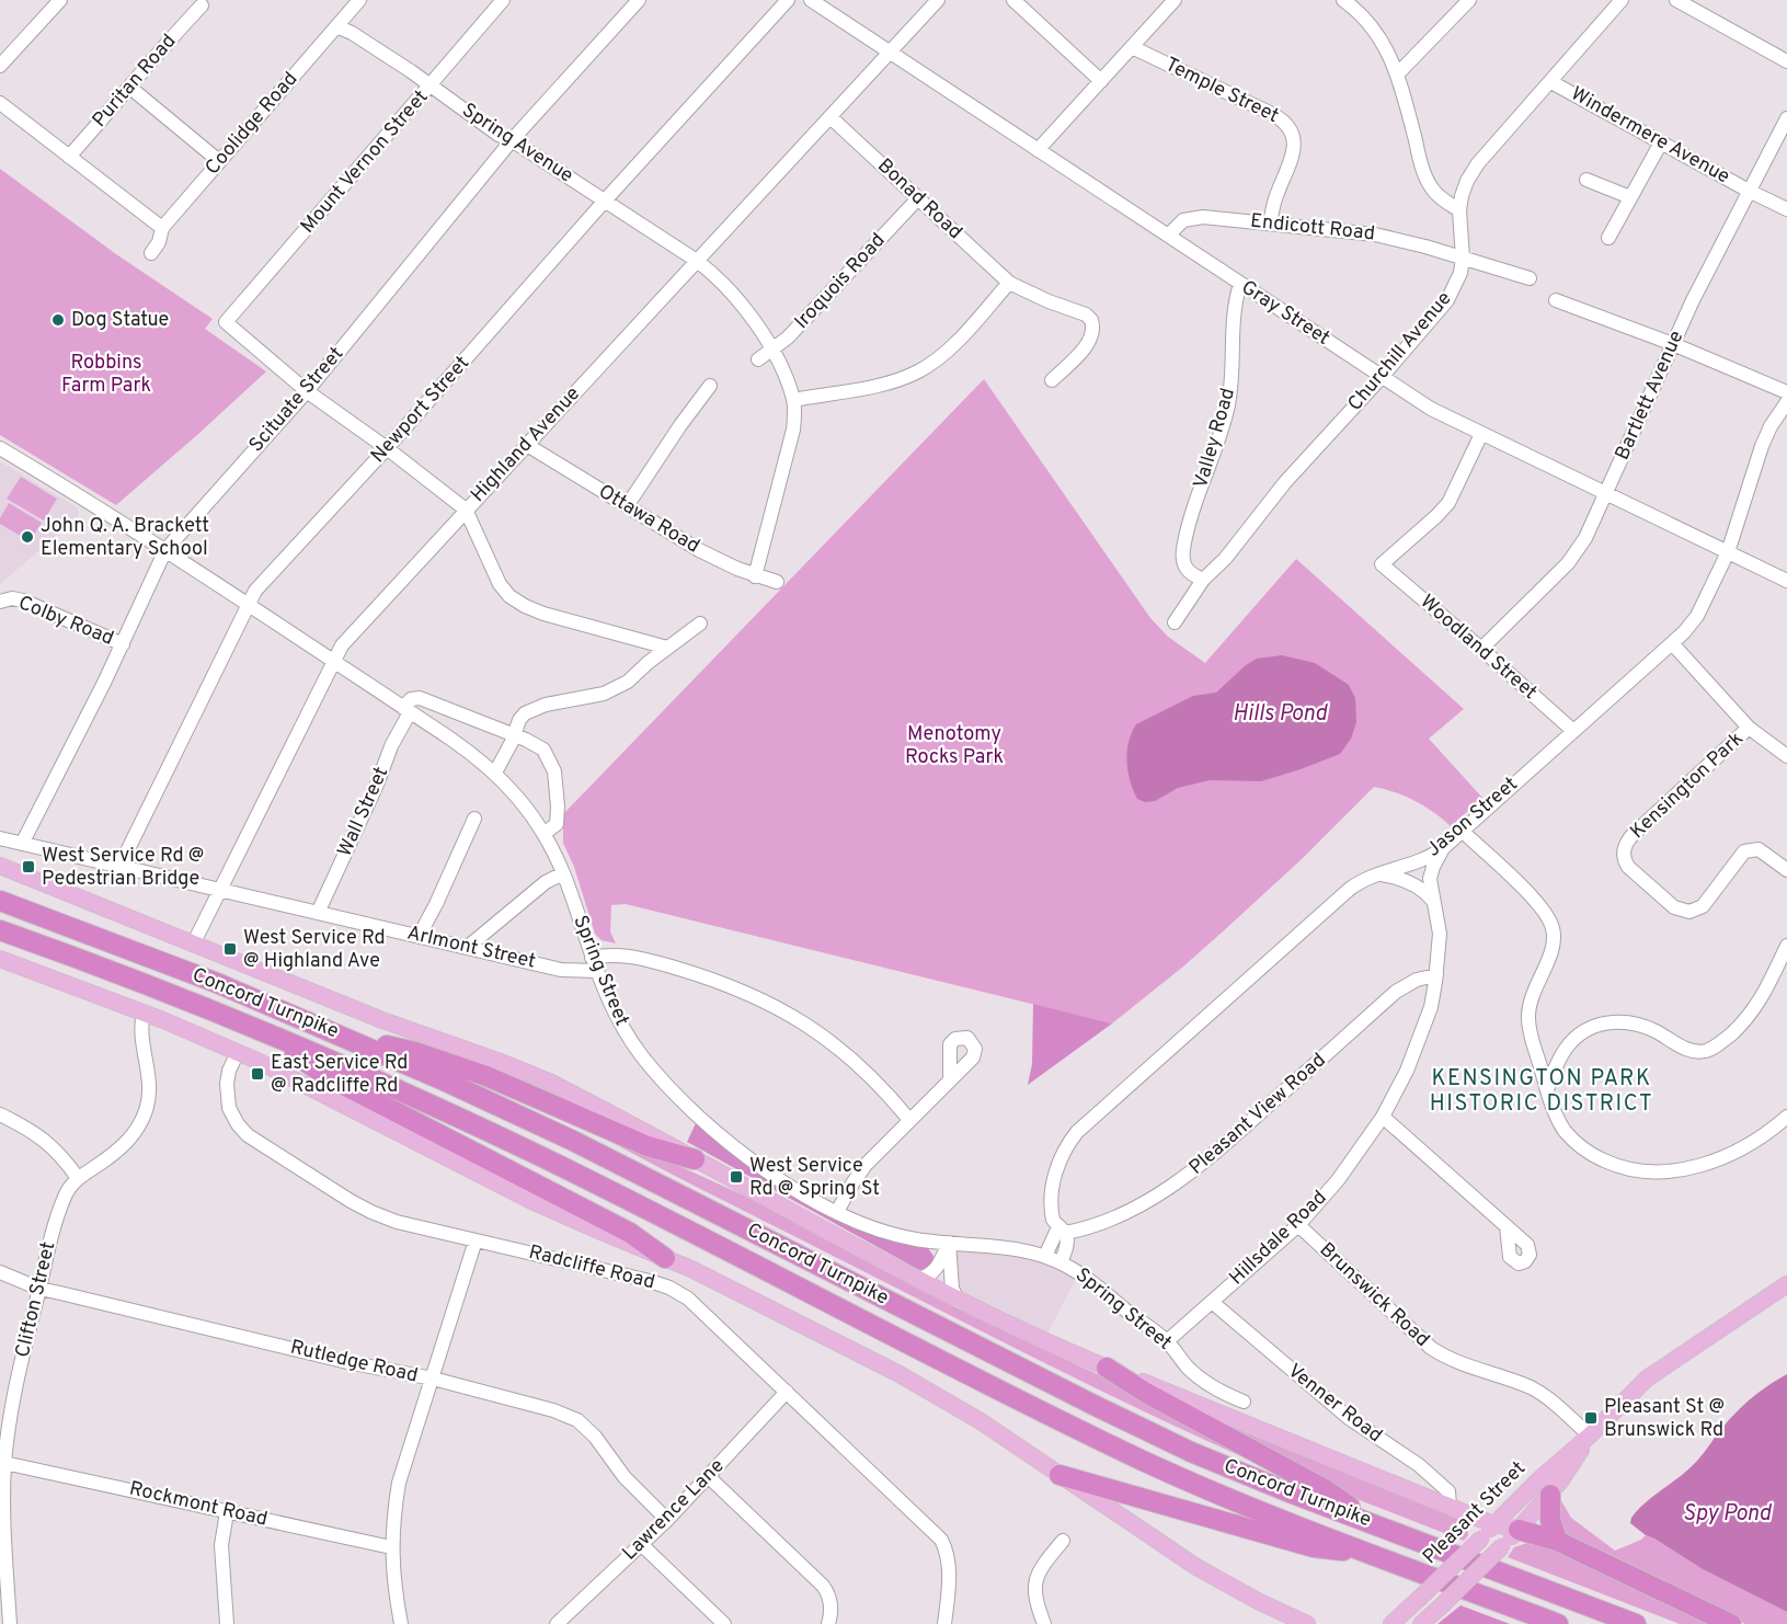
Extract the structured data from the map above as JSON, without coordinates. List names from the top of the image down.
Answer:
{
  "streets": {
    "highway": ["Concord Turnpike"],
    "main road": ["Pleasant Street"],
    "street": [
      "Puritan Road",
      "Temple Street",
      "Coolidge Road",
      "Windermere Avenue",
      "Spring Avenue",
      "Mount Vernon Street",
      "Bonad Road",
      "Endicott Road",
      "Iroquois Road",
      "Gray Street",
      "Churchill Avenue",
      "Bartlett Avenue",
      "Scituate Street",
      "Newport Street",
      "Valley Road",
      "Highland Avenue",
      "Ottawa Road",
      "Colby Road",
      "Woodland Street",
      "Kensington Park",
      "Wall Street",
      "Jason Street",
      "Arlmont Street",
      "Spring Street",
      "Pleasant View Road",
      "Hillsdale Road",
      "Radcliffe Road",
      "Brunswick Road",
      "Clifton Street",
      "Rutledge Road",
      "Venner Road",
      "Rockmont Road",
      "Lawrence Lane"
    ]
  },
  "crossings": [
    ["Temple Street", "Endicott Road"],
    ["Coolidge Road", "Spring Avenue"],
    ["Windermere Avenue", "Churchill Avenue"],
    ["Windermere Avenue", "Bartlett Avenue"],
    ["Spring Avenue", "Mount Vernon Street"],
    ["Spring Avenue", "Iroquois Road"],
    ["Spring Avenue", "Scituate Street"],
    ["Spring Avenue", "Newport Street"],
    ["Spring Avenue", "Highland Avenue"],
    ["Mount Vernon Street", "Scituate Street"],
    ["Bonad Road", "Iroquois Road"],
    ["Bonad Road", "Highland Avenue"],
    ["Endicott Road", "Gray Street"],
    ["Endicott Road", "Churchill Avenue"],
    ["Gray Street", "Churchill Avenue"],
    ["Gray Street", "Bartlett Avenue"],
    ["Gray Street", "Valley Road"],
    ["Gray Street", "Highland Avenue"],
    ["Gray Street", "Woodland Street"],
    ["Gray Street", "Jason Street"],
    ["Churchill Avenue", "Valley Road"],
    ["Bartlett Avenue", "Woodland Street"],
    ["Scituate Street", "Colby Road"],
    ["Scituate Street", "Arlmont Street"],
    ["Scituate Street", "Spring Street"],
    ["Newport Street", "Arlmont Street"],
    ["Newport Street", "Spring Street"],
    ["Highland Avenue", "Ottawa Road"],
    ["Highland Avenue", "Arlmont Street"],
    ["Highland Avenue", "Spring Street"],
    ["Highland Avenue", "Concord Turnpike"],
    ["Woodland Street", "Jason Street"],
    ["Wall Street", "Arlmont Street"],
    ["Wall Street", "Spring Street"],
    ["Jason Street", "Spring Street"],
    ["Jason Street", "Pleasant View Road"],
    ["Jason Street", "Hillsdale Road"],
    ["Arlmont Street", "Spring Street"],
    ["Spring Street", "Hillsdale Road"],
    ["Concord Turnpike", "Venner Road"],
    ["Concord Turnpike", "Pleasant Street"],
    ["Pleasant View Road", "Hillsdale Road"],
    ["Hillsdale Road", "Brunswick Road"],
    ["Hillsdale Road", "Venner Road"],
    ["Radcliffe Road", "Lawrence Lane"],
    ["Brunswick Road", "Pleasant Street"],
    ["Clifton Street", "Rutledge Road"],
    ["Clifton Street", "Rockmont Road"],
    ["Rutledge Road", "Lawrence Lane"]
  ],
  "districts": ["KENSINGTON PARK HISTORIC DISTRICT"],
  "water": ["Hills Pond", "Spy Pond"],
  "parks": ["Robbins Farm Park", "Menotomy Rocks Park"],
  "places": {
    "other": ["Dog Statue", "John Q. A. Brackett Elementary School"],
    "transit": [
      "West Service Rd @ Pedestrian Bridge",
      "West Service Rd @ Highland Ave",
      "East Service Rd @ Radcliffe Rd",
      "West Service Rd @ Spring St",
      "Pleasant St @ Brunswick Rd"
    ]
  }
}
